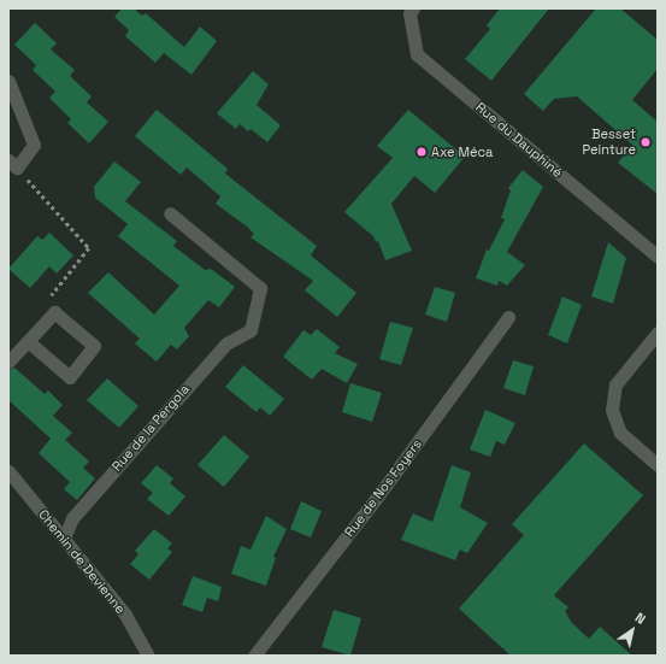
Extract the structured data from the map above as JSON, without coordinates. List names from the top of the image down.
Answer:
{
  "streets": {
    "street": [
      "Rue du Dauphiné",
      "Rue de la Pergola",
      "Rue de Nos Foyers",
      "Chemin de Devienne"
    ]
  },
  "crossings": [
    ["Rue de la Pergola", "Chemin de Devienne"]
  ],
  "places": ["Besset Peinture", "Axe Méca"],
  "north": "top right"
}
